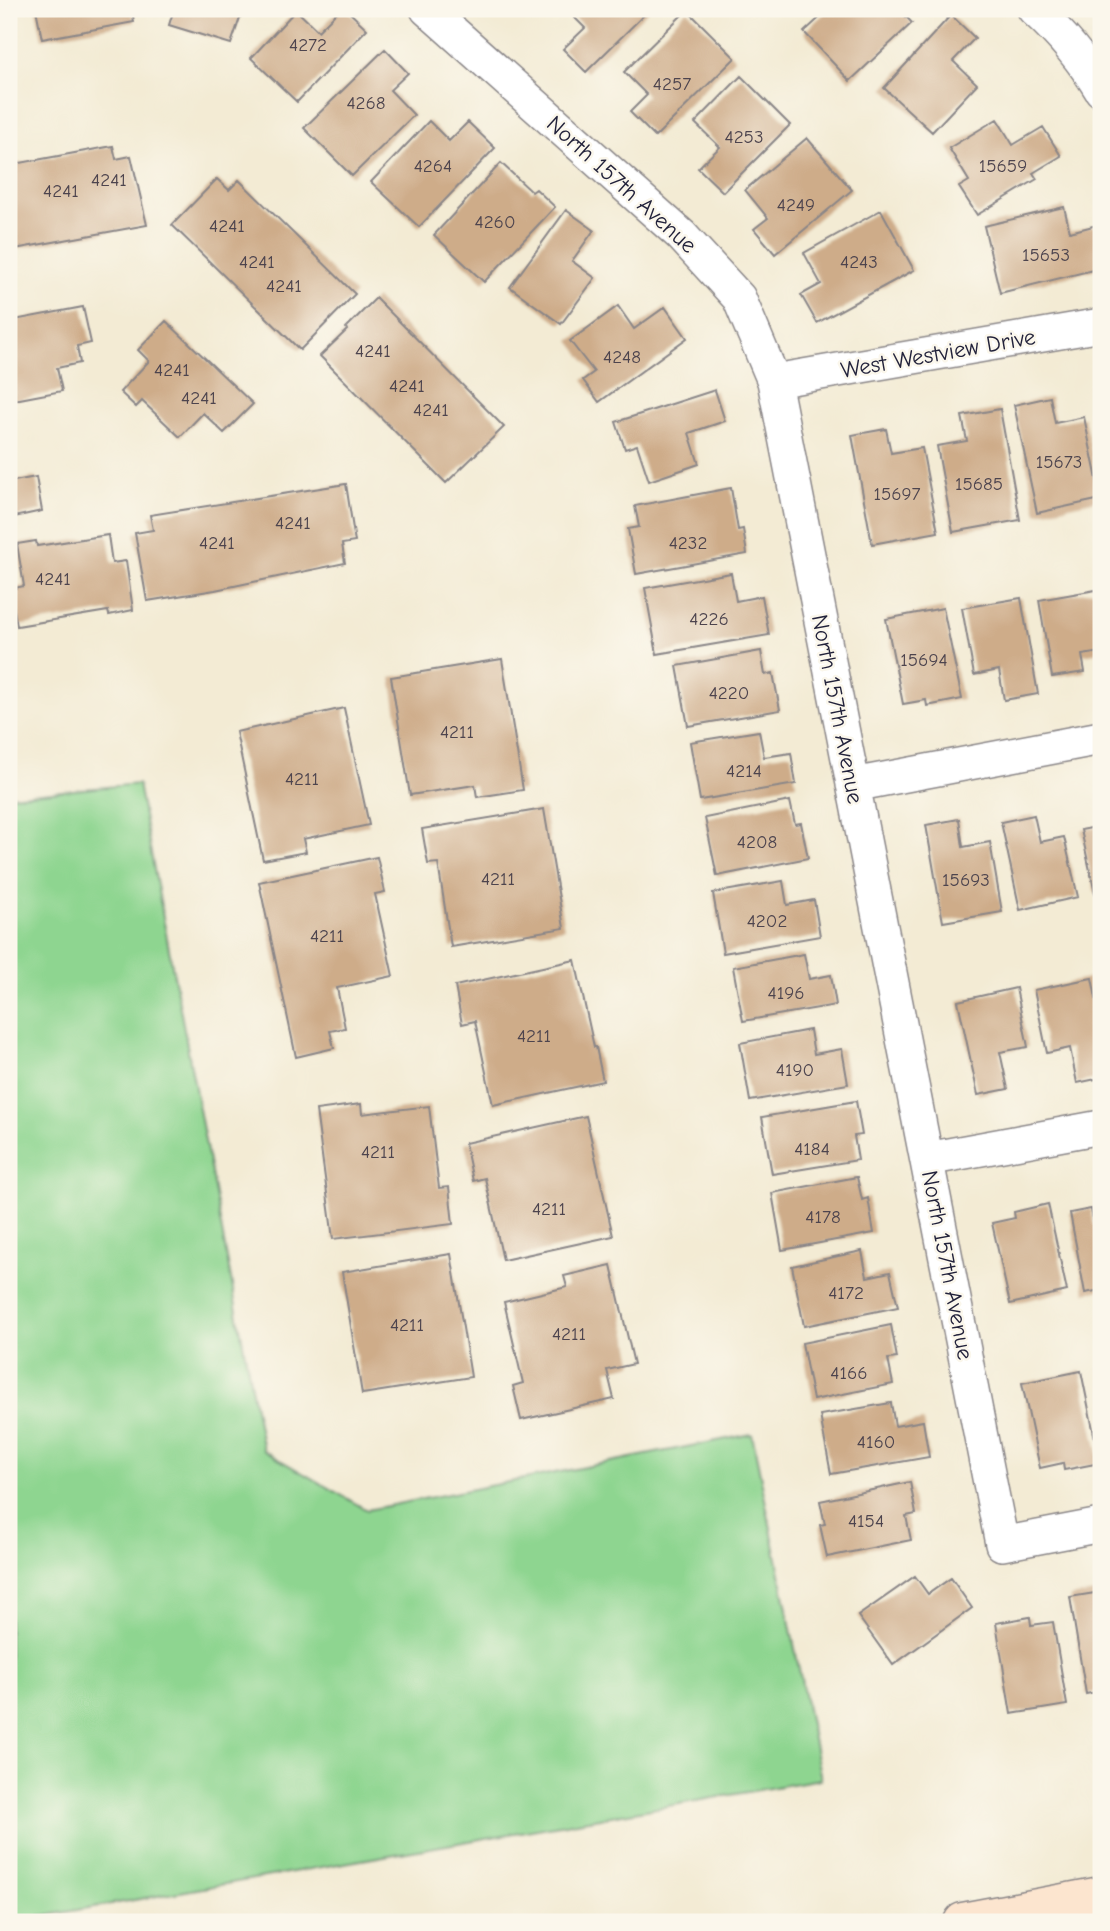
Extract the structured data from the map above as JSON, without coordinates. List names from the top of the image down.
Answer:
{
  "streets": {
    "street": ["North 157th Avenue", "West Westview Drive"]
  },
  "crossings": [
    ["North 157th Avenue", "West Westview Drive"]
  ],
  "house_numbers": [
    "4272",
    "4257",
    "4268",
    "4253",
    "4264",
    "15659",
    "4241",
    "4241",
    "4249",
    "4260",
    "4241",
    "15653",
    "4241",
    "4243",
    "4241",
    "4241",
    "4248",
    "4241",
    "4241",
    "4241",
    "4241",
    "15673",
    "15685",
    "15697",
    "4241",
    "4241",
    "4232",
    "4241",
    "4226",
    "15694",
    "4220",
    "4211",
    "4214",
    "4211",
    "4208",
    "4211",
    "15693",
    "4202",
    "4211",
    "4196",
    "4211",
    "4190",
    "4184",
    "4211",
    "4211",
    "4178",
    "4172",
    "4211",
    "4211",
    "4166",
    "4160",
    "4154"
  ]
}
